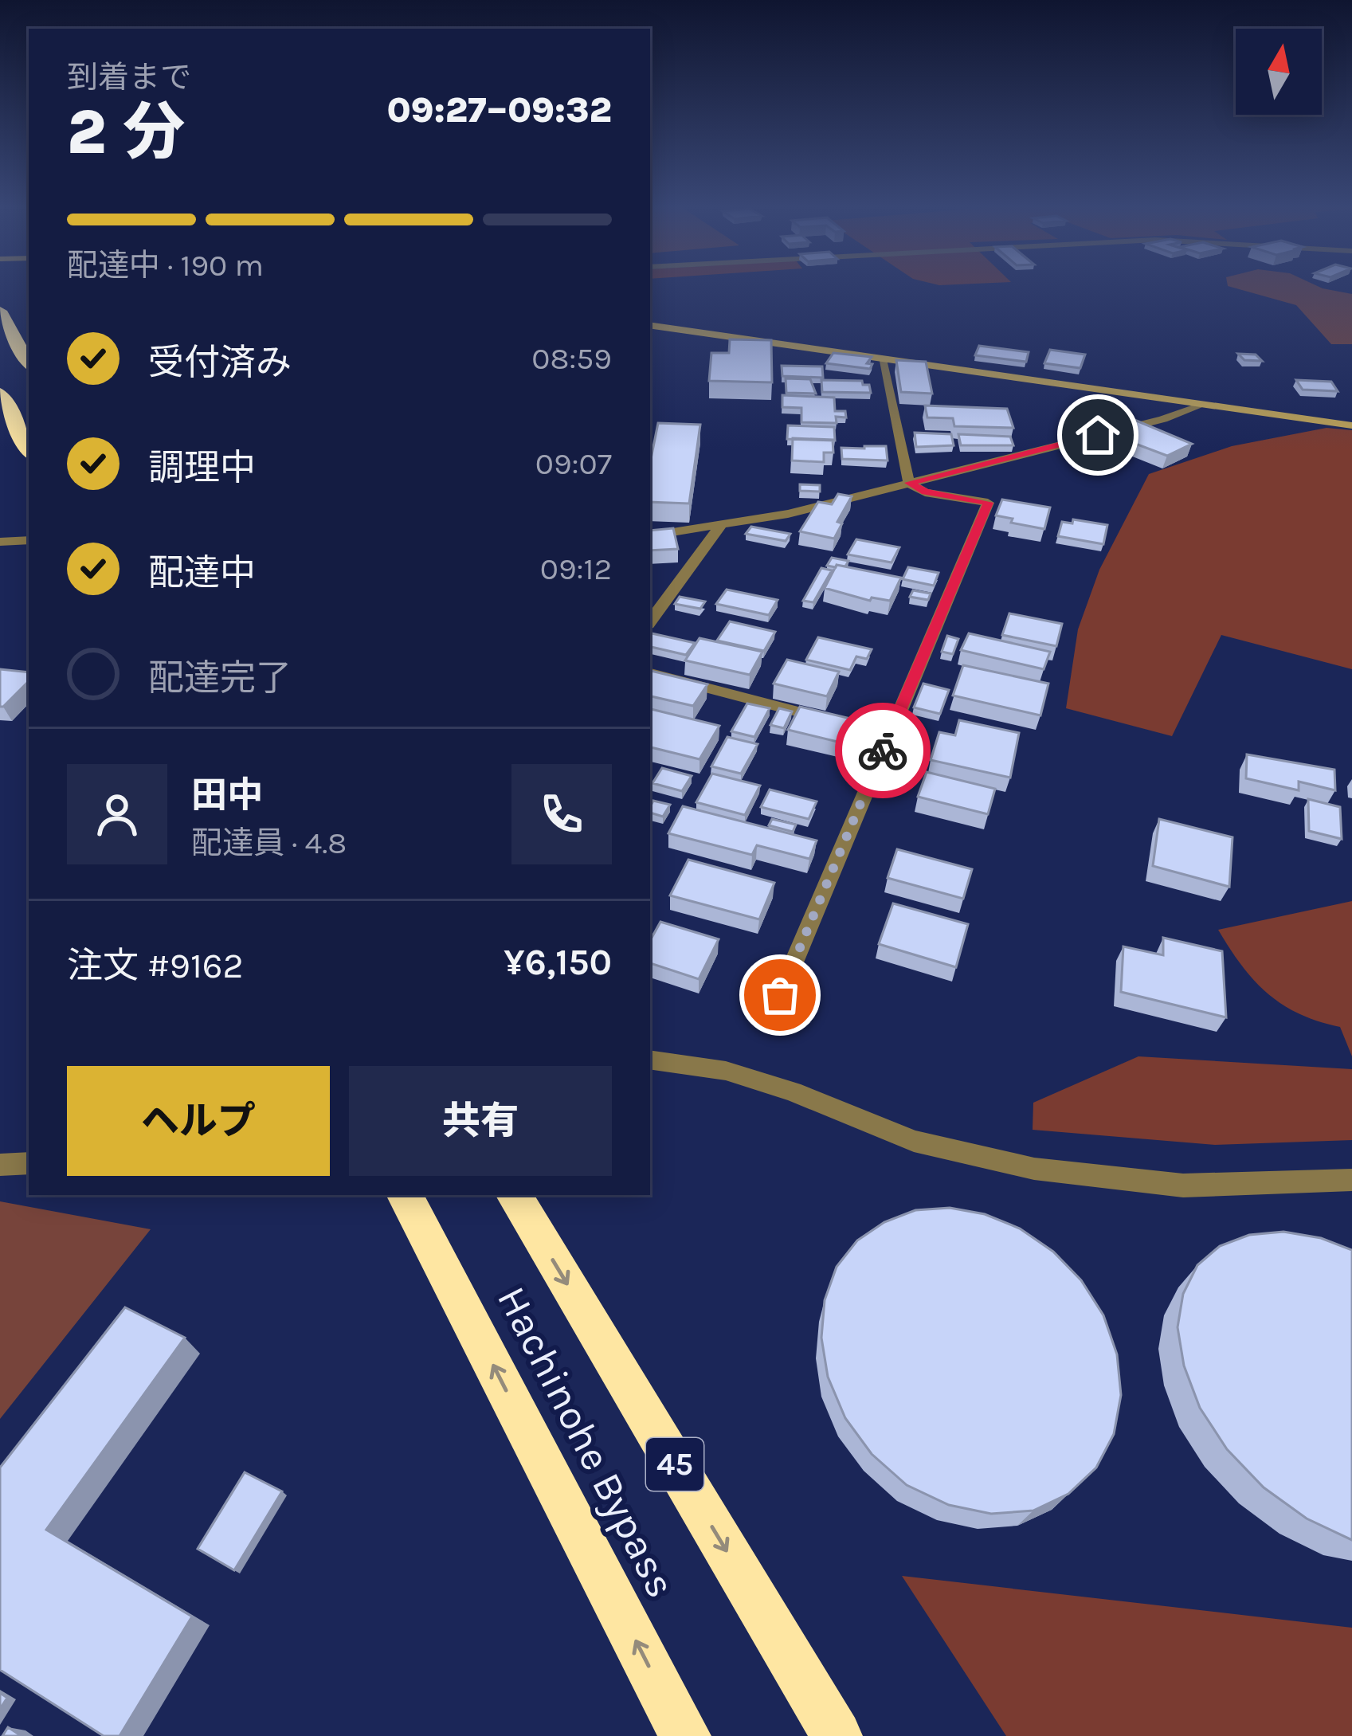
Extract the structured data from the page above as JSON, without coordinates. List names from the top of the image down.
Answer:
{
  "streets": {
    "highway": ["Hachinohe Bypass", "45"]
  },
  "north": "top",
  "page": {
    "heading": ["2 分", "到着まで", "09:27–09:32"],
    "panel": [
      "田中",
      "配達員 · 4.8",
      "注文 #9162",
      "¥6,150"
    ],
    "bar": "配達中 · 190 m",
    "list": [
      ["受付済み", "08:59"],
      ["調理中", "09:07"],
      ["配達中", "09:12"],
      "配達完了"
    ],
    "buttons": ["ヘルプ", "共有"]
  }
}
